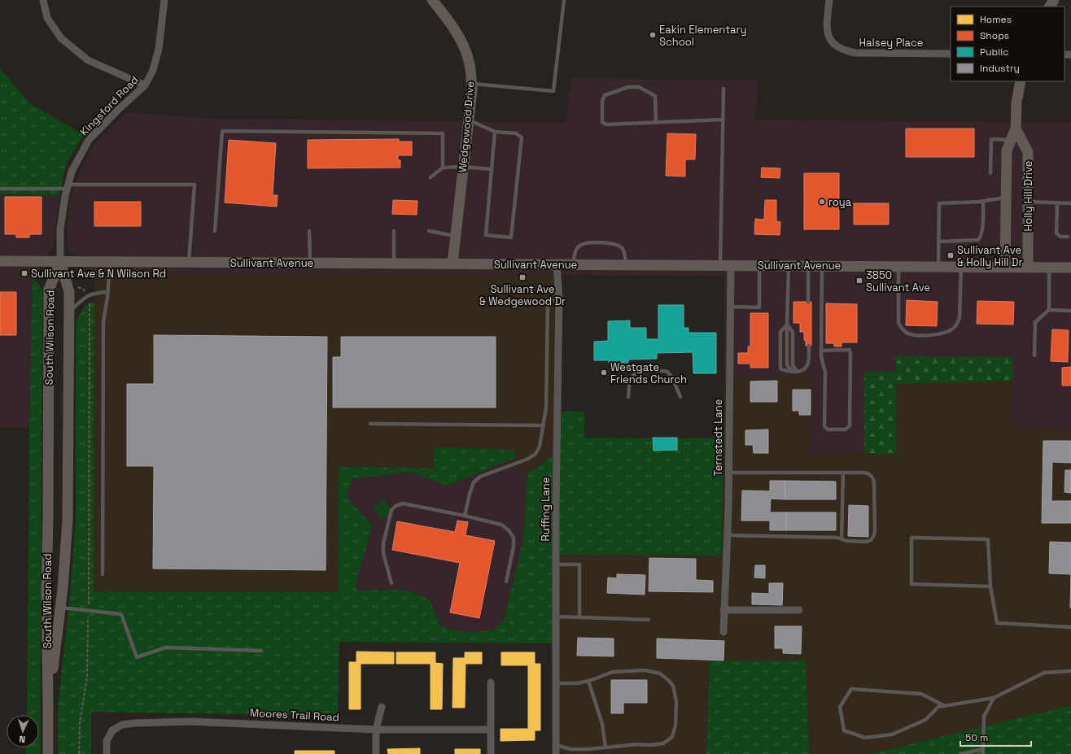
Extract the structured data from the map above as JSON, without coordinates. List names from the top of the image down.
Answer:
{
  "streets": {
    "main road": [
      "Wedgewood Drive",
      "Holly Hill Drive",
      "Sullivant Avenue",
      "South Wilson Road"
    ],
    "street": [
      "Halsey Place",
      "Kingsford Road",
      "Ternstedt Lane",
      "Ruffing Lane",
      "Moores Trail Road"
    ]
  },
  "crossings": [
    ["Kingsford Road", "Sullivant Avenue"],
    ["Kingsford Road", "South Wilson Road"],
    ["Wedgewood Drive", "Sullivant Avenue"],
    ["Holly Hill Drive", "Sullivant Avenue"],
    ["Sullivant Avenue", "South Wilson Road"],
    ["Sullivant Avenue", "Ternstedt Lane"],
    ["Sullivant Avenue", "Ruffing Lane"]
  ],
  "places": {
    "other": ["Eakin Elementary School", "roya", "Westgate Friends Church"],
    "transit": [
      "Sullivant Ave & Holly Hill Dr",
      "Sullivant Ave & N Wilson Rd",
      "Sullivant Ave & Wedgewood Dr",
      "3850 Sullivant Ave"
    ]
  },
  "legend": [
    "Homes",
    "Shops",
    "Public",
    "Industry"
  ],
  "scale_bar": "50 m",
  "north": "bottom"
}
